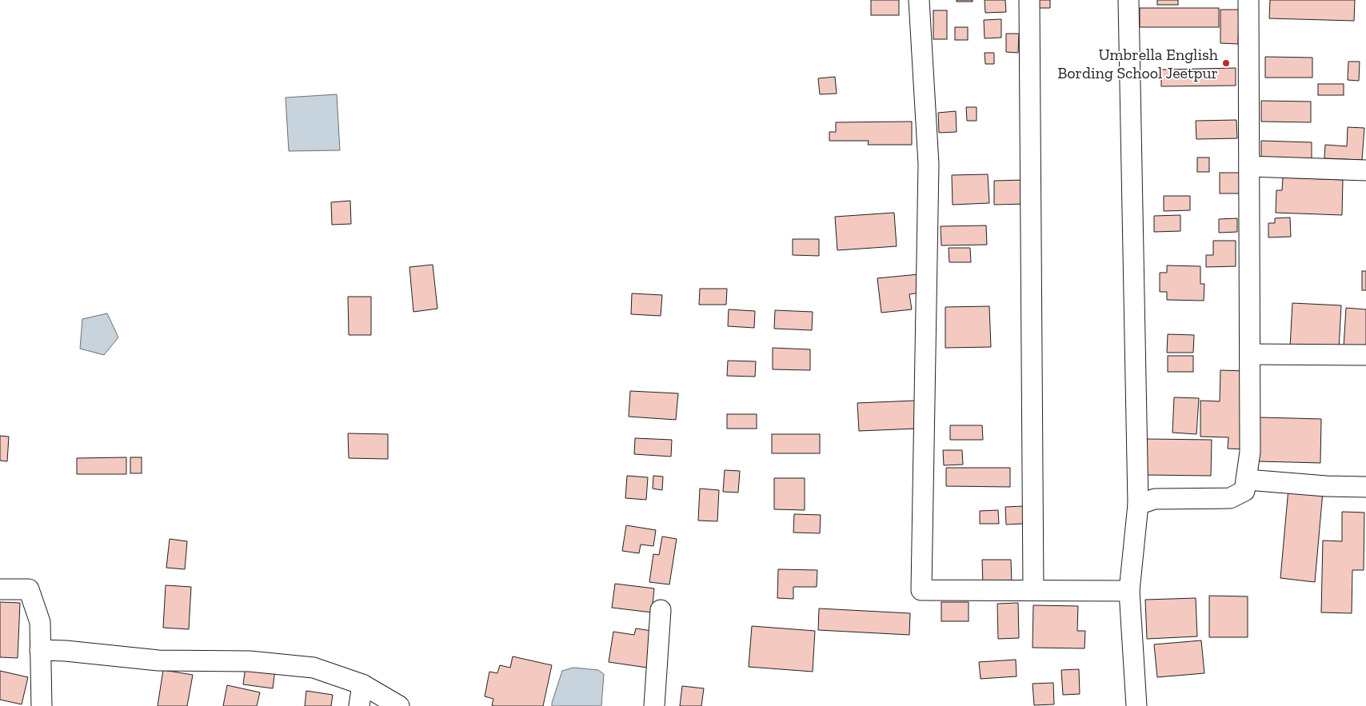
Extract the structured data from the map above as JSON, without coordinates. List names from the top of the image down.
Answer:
{
  "places": ["Umbrella English Bording School Jeetpur"]
}
